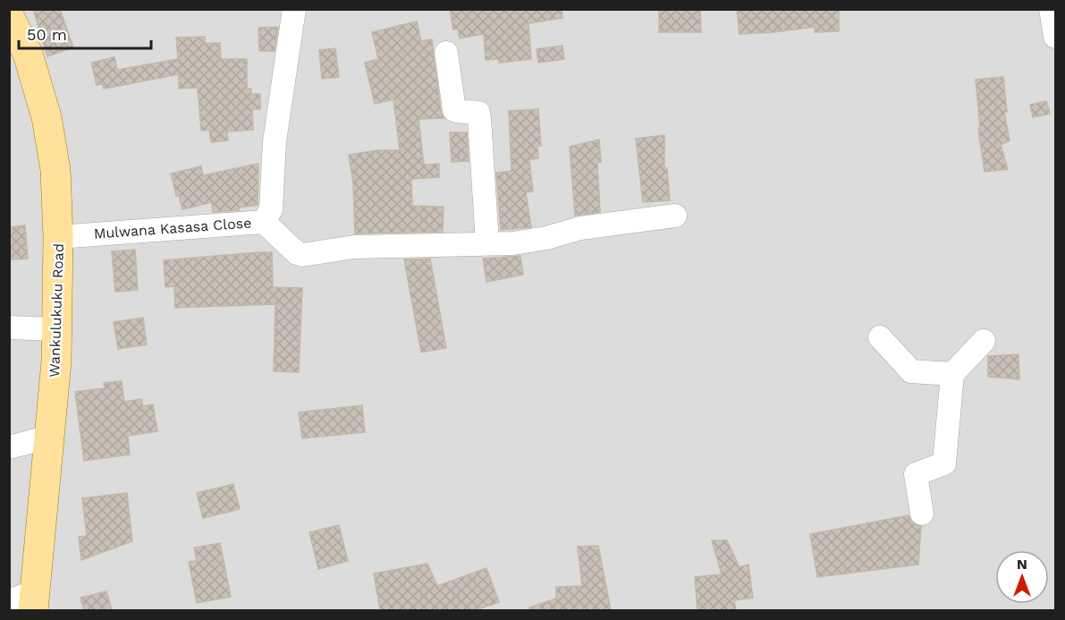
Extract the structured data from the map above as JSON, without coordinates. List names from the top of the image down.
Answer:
{
  "streets": {
    "main road": ["Wankulukuku Road"],
    "street": ["Mulwana Kasasa Close"]
  },
  "crossings": [
    ["Mulwana Kasasa Close", "Wankulukuku Road"]
  ],
  "scale_bar": "50 m",
  "north": "top"
}
